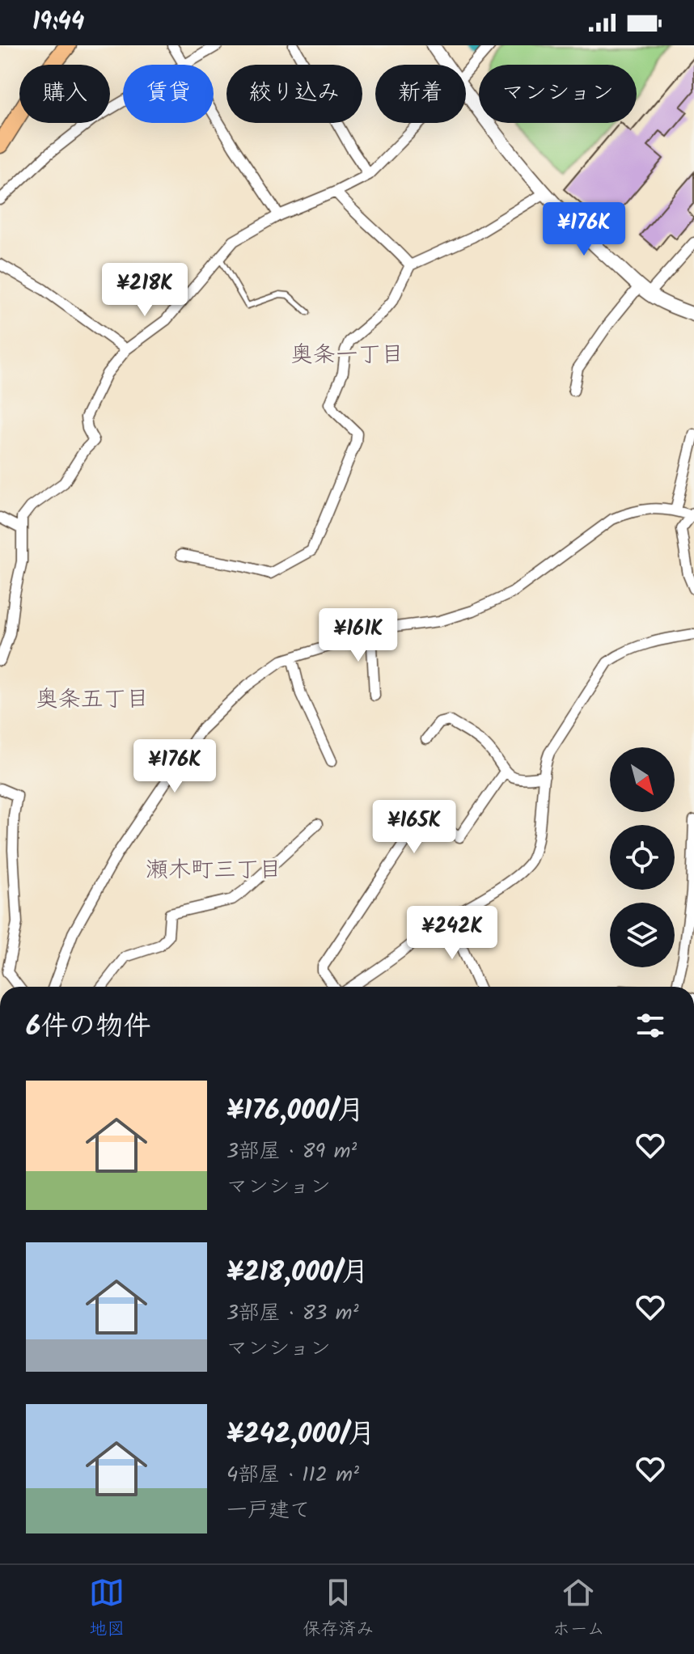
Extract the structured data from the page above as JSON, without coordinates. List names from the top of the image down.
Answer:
{
  "districts": ["奥条一丁目", "奥条五丁目", "瀬木町三丁目"],
  "north": "bottom right",
  "page": {
    "status": "19:44",
    "chip": [
      "購入",
      "賃貸",
      "絞り込み",
      "新着",
      "マンション"
    ],
    "price": [
      "¥176K",
      "¥218K",
      "¥161K",
      "¥176K",
      "¥165K",
      "¥242K"
    ],
    "heading": "6件の物件",
    "list": [
      {
        "name": "¥176,000/月",
        "note": "3部屋 · 89 m² · マンション"
      },
      {
        "name": "¥218,000/月",
        "note": "3部屋 · 83 m² · マンション"
      },
      {
        "name": "¥242,000/月",
        "note": "4部屋 · 112 m² · 一戸建て"
      }
    ],
    "tabs": ["地図", "保存済み", "ホーム"]
  }
}
